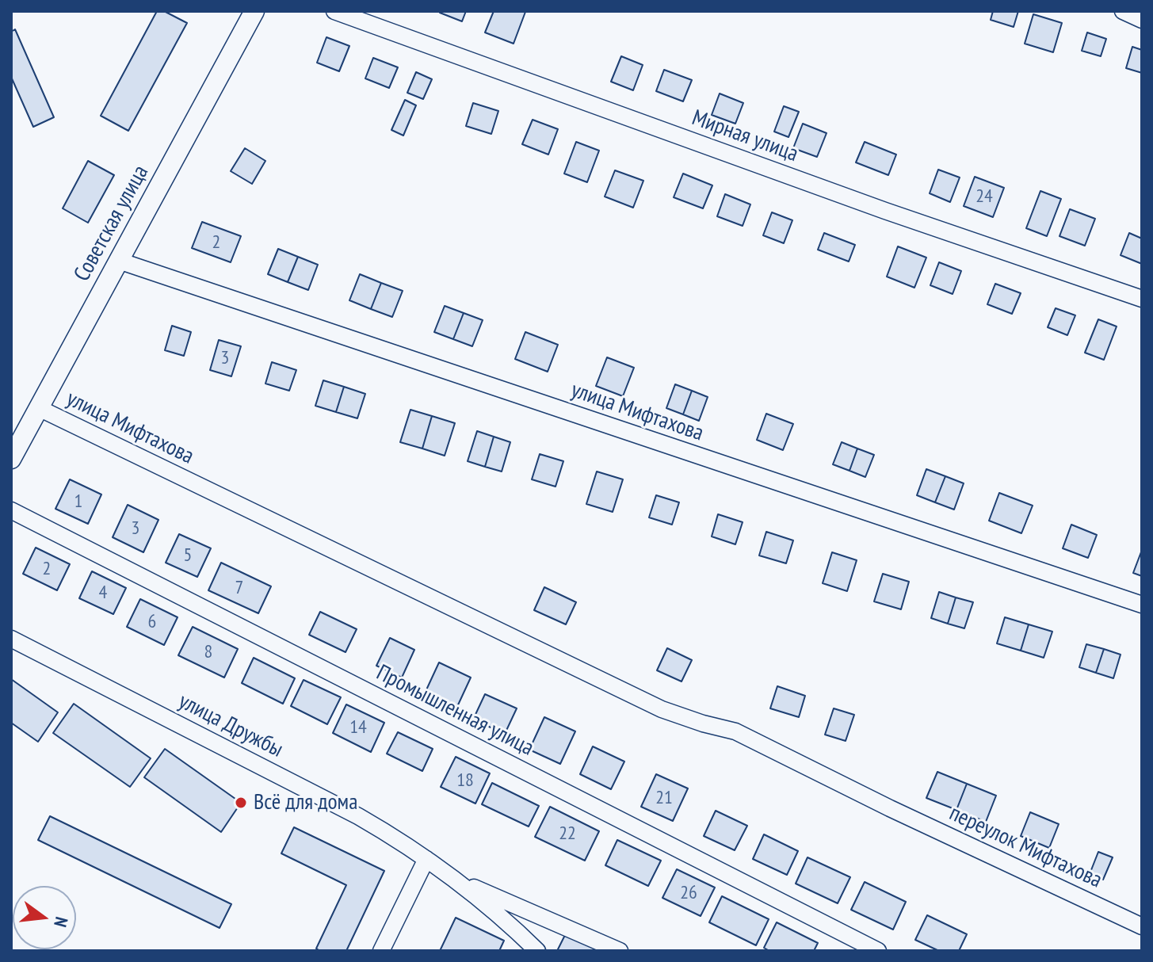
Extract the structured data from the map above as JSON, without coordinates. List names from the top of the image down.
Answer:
{
  "streets": {
    "main road": ["Советская улица"],
    "street": [
      "Мирная улица",
      "улица Мифтахова",
      "Промышленная улица",
      "улица Дружбы",
      "переулок Мифтахова"
    ]
  },
  "crossings": [
    ["Советская улица", "улица Мифтахова"],
    ["улица Мифтахова", "переулок Мифтахова"]
  ],
  "places": ["Всё для дома"],
  "house_numbers": [
    "24",
    "2",
    "3",
    "1",
    "3",
    "5",
    "2",
    "7",
    "4",
    "6",
    "8",
    "14",
    "18",
    "21",
    "22",
    "26"
  ],
  "north": "right"
}
